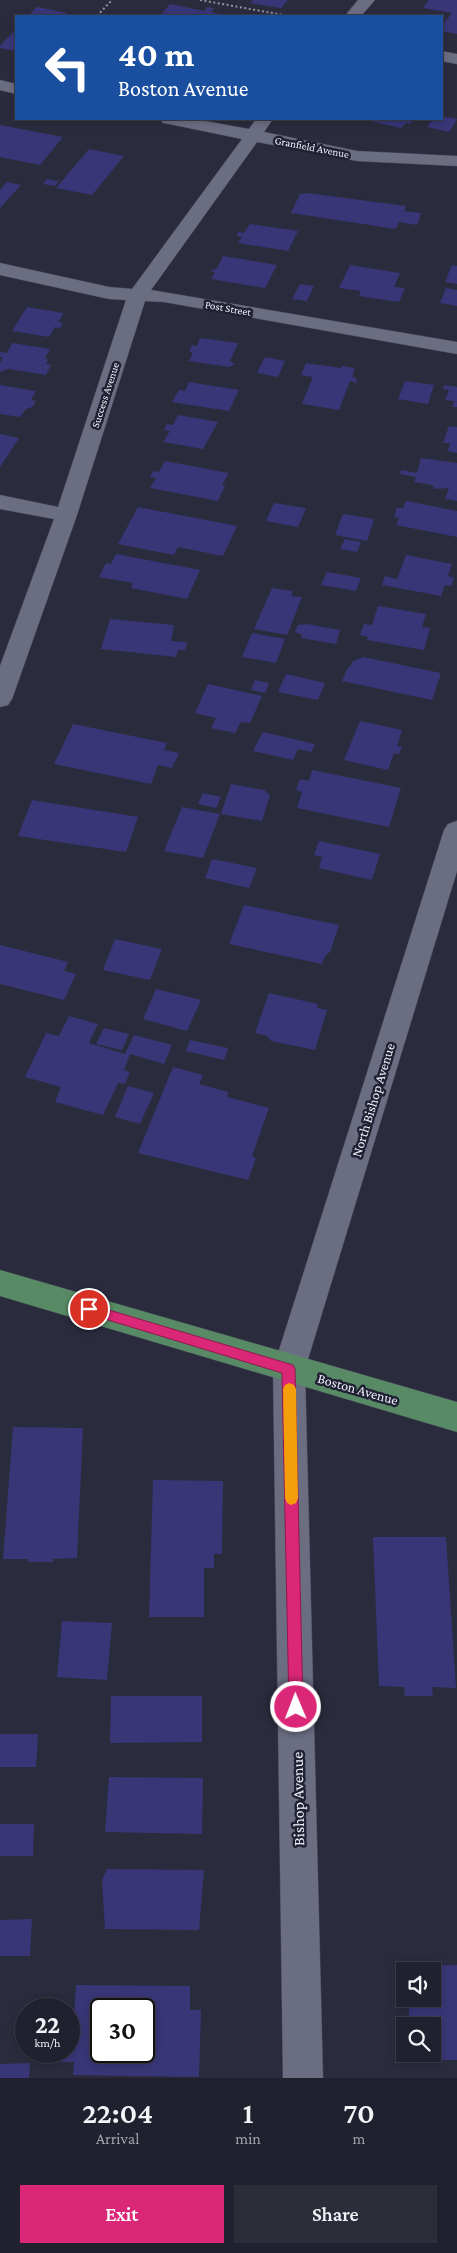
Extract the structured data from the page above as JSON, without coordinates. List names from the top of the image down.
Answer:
{
  "streets": {
    "main road": ["Boston Avenue"],
    "street": [
      "Granfield Avenue",
      "Post Street",
      "Success Avenue",
      "North Bishop Avenue",
      "Bishop Avenue"
    ]
  },
  "crossings": [
    ["Granfield Avenue", "Success Avenue"],
    ["Post Street", "Success Avenue"],
    ["North Bishop Avenue", "Boston Avenue"],
    ["North Bishop Avenue", "Bishop Avenue"],
    ["Boston Avenue", "Bishop Avenue"]
  ],
  "page": {
    "turn": ["40 m", "Boston Avenue"],
    "speed": "22 km/h",
    "limit": "30",
    "eta": [
      "22:04",
      "Arrival",
      "1",
      "min",
      "70",
      "m"
    ],
    "buttons": ["Exit", "Share"]
  }
}
